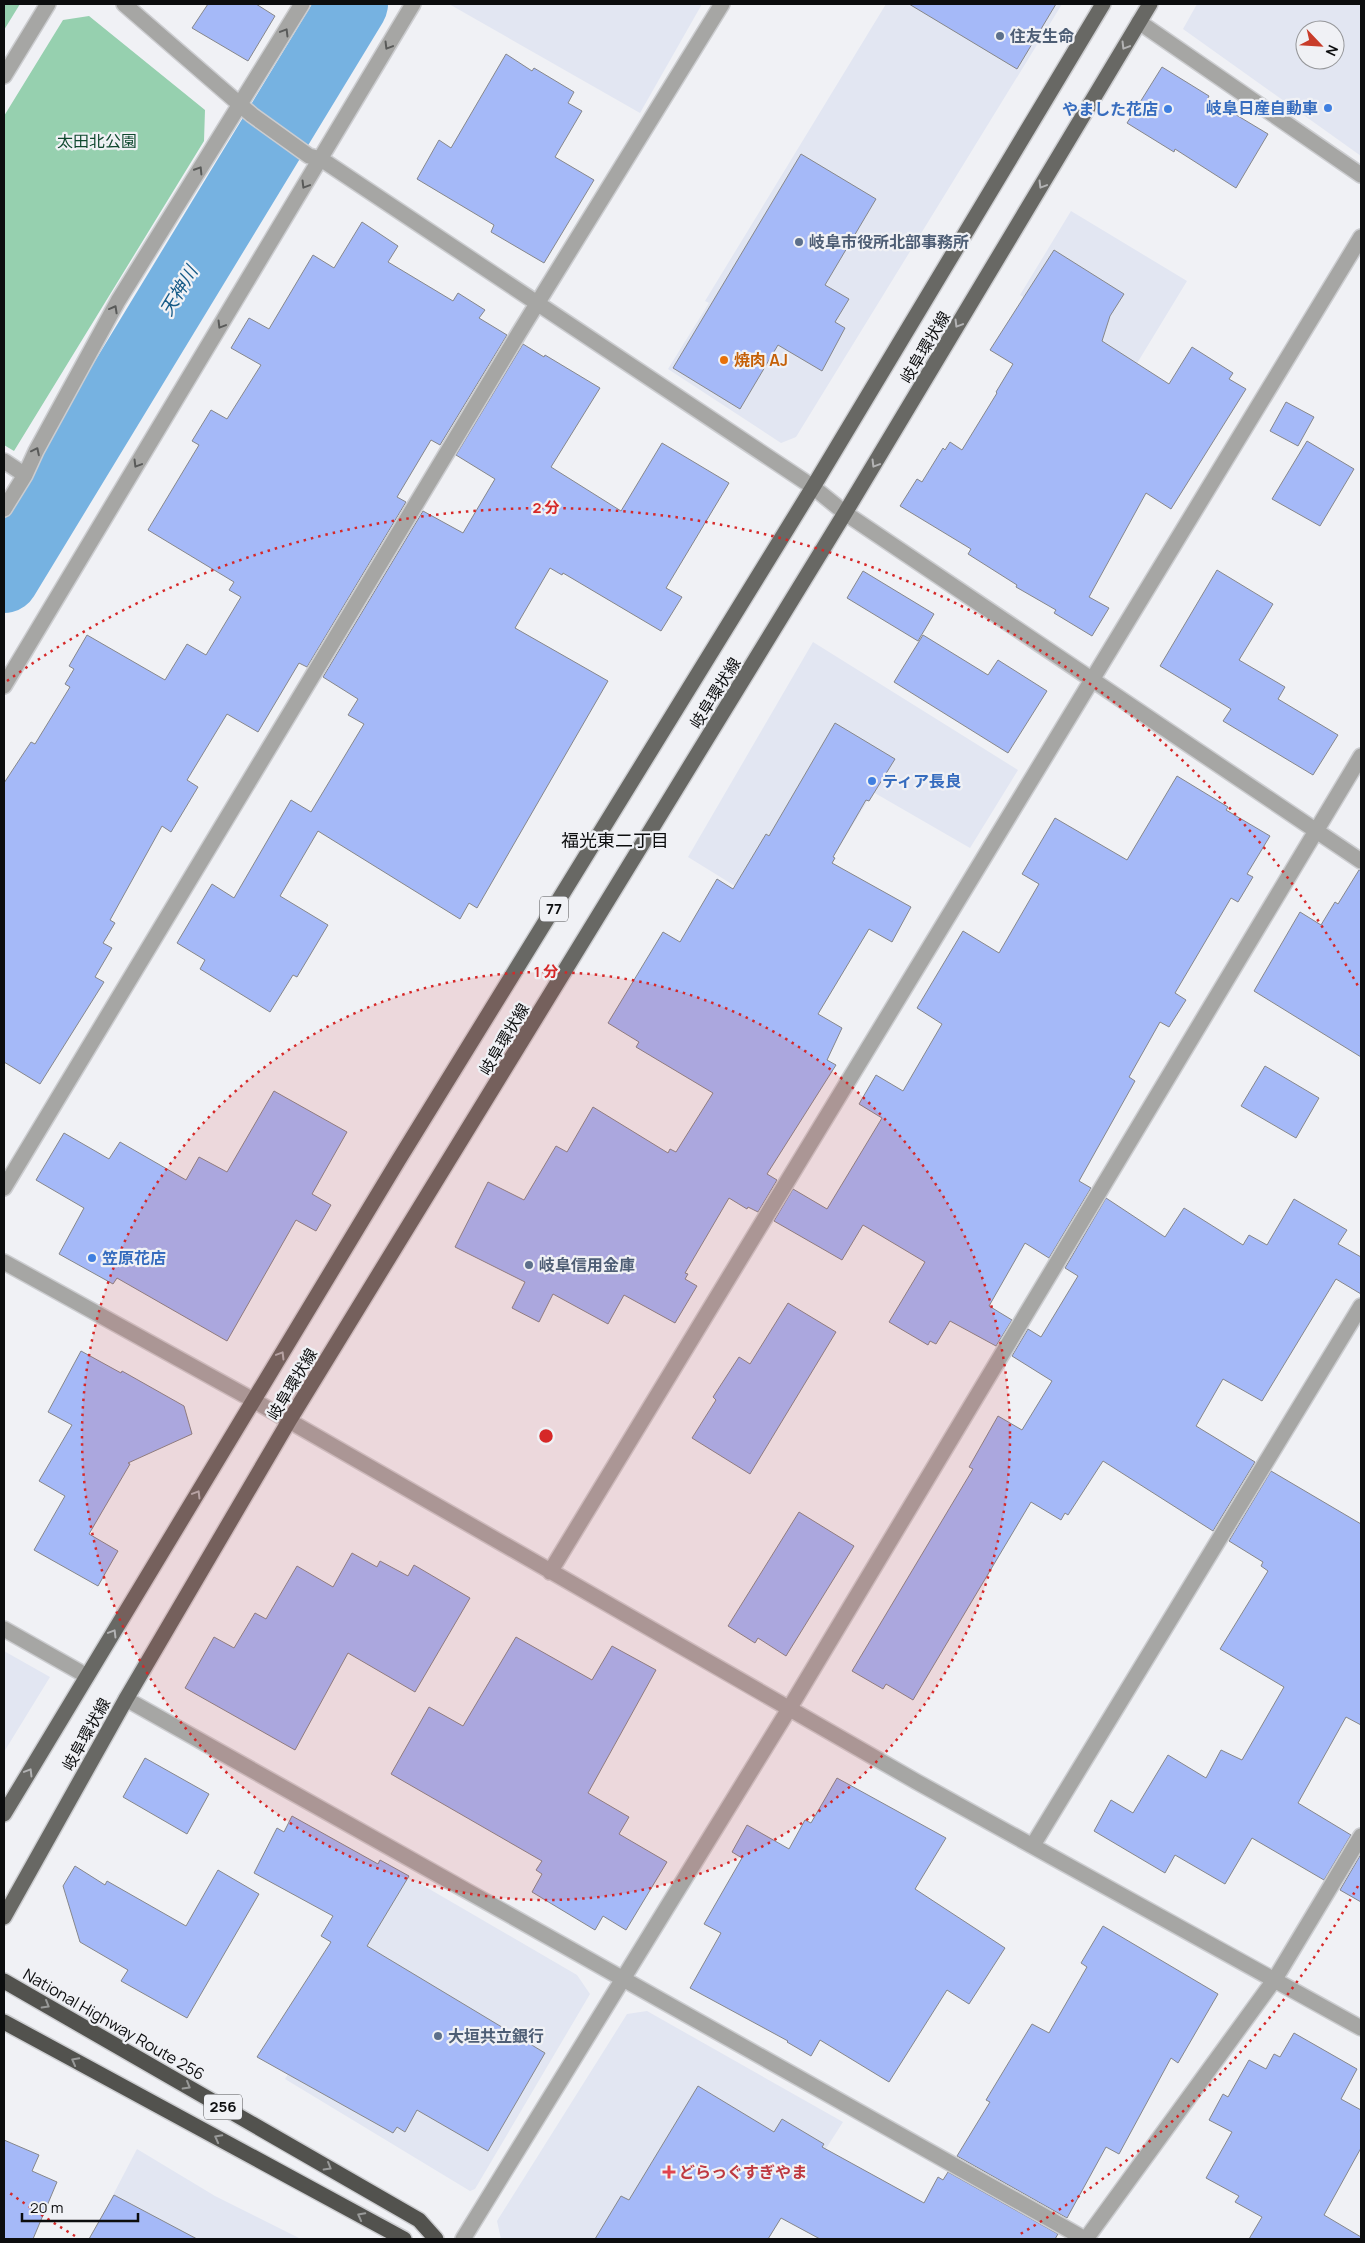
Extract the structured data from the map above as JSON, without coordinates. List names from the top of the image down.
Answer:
{
  "streets": {
    "highway": ["National Highway Route 256", "256"],
    "main road": ["岐阜環状線", "77"]
  },
  "districts": ["福光東二丁目"],
  "water": ["天神川"],
  "parks": ["太田北公園"],
  "places": {
    "other": [
      "住友生命",
      "岐阜日産自動車",
      "やました花店",
      "岐阜市役所北部事務所",
      "焼肉 AJ",
      "ティア長良",
      "笠原花店",
      "岐阜信用金庫",
      "大垣共立銀行"
    ],
    "health": ["どらっぐすぎやま"]
  },
  "scale_bar": "20 m",
  "north": "bottom right",
  "rings": ["2 分", "1 分"]
}
